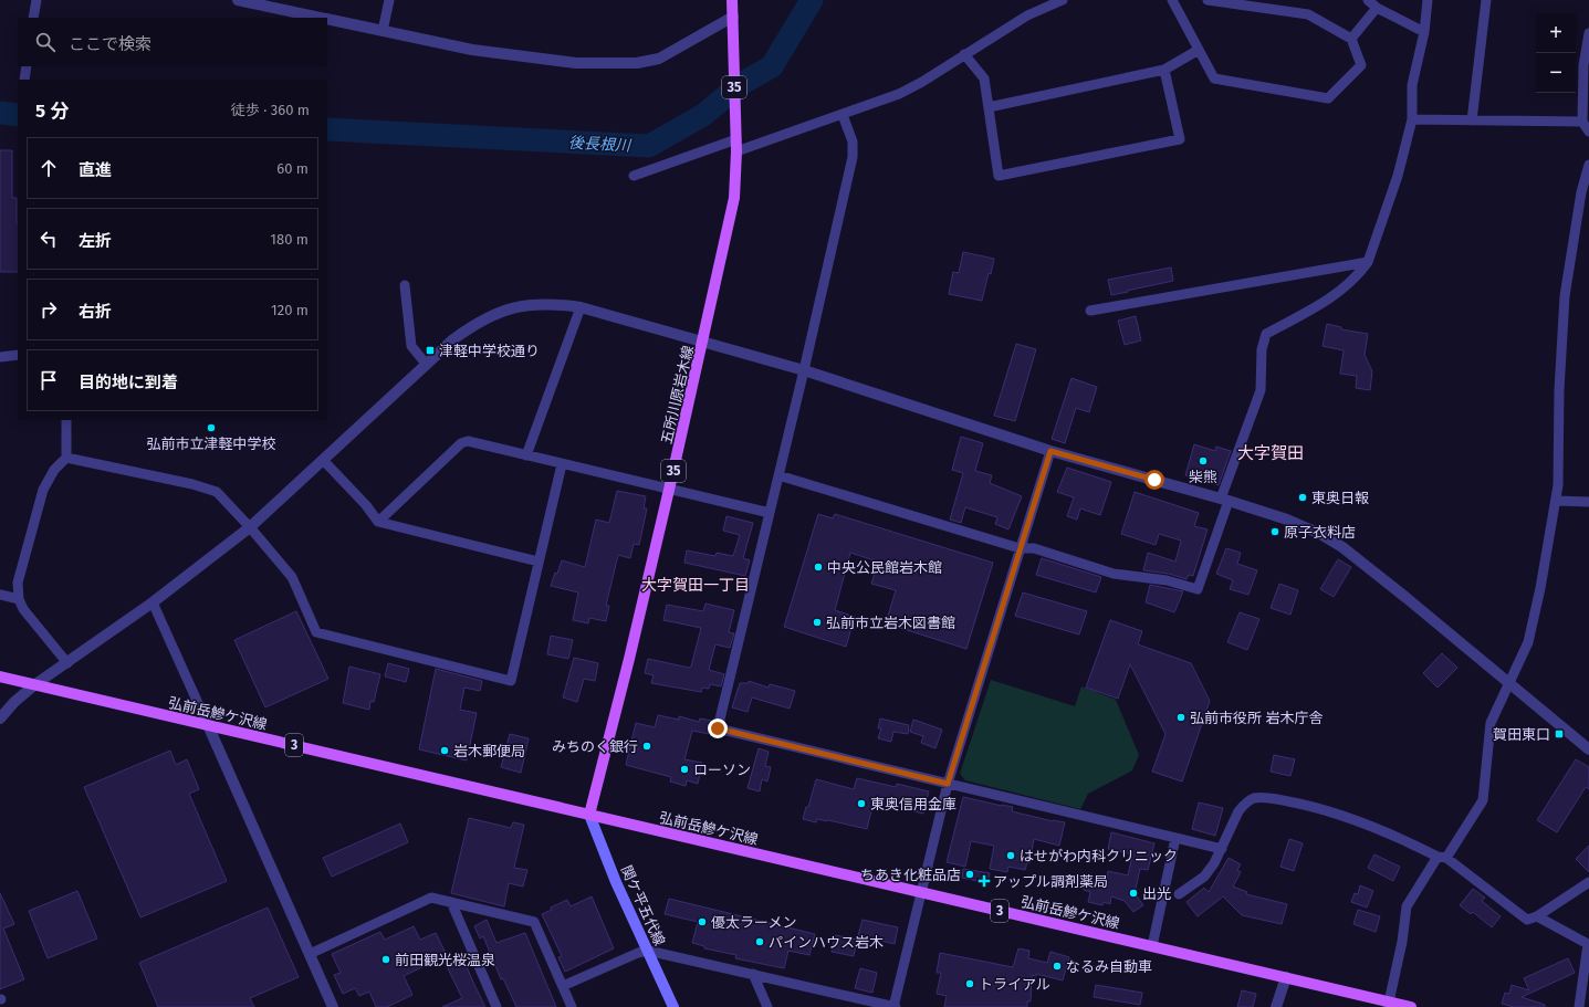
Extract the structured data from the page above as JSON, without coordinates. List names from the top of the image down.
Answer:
{
  "streets": {
    "main road": [
      "35",
      "五所川原岩木線",
      "弘前岳鰺ケ沢線",
      "3",
      "関ケ平五代線"
    ]
  },
  "crossings": [
    ["五所川原岩木線", "弘前岳鰺ケ沢線"],
    ["五所川原岩木線", "関ケ平五代線"],
    ["弘前岳鰺ケ沢線", "関ケ平五代線"]
  ],
  "districts": ["大字賀田", "大字賀田一丁目"],
  "water": ["後長根川"],
  "places": {
    "transit": ["津軽中学校通り", "賀田東口"],
    "other": [
      "弘前市立津軽中学校",
      "柴熊",
      "東奥日報",
      "原子衣料店",
      "中央公民館岩木館",
      "弘前市立岩木図書館",
      "弘前市役所 岩木庁舎",
      "みちのく銀行",
      "岩木郵便局",
      "ローソン",
      "東奥信用金庫",
      "はせがわ内科クリニック",
      "ちあき化粧品店",
      "出光",
      "優太ラーメン",
      "パインハウス岩木",
      "前田観光桜温泉",
      "なるみ自動車",
      "トライアル"
    ],
    "health": ["アップル調剤薬局"]
  },
  "page": {
    "map_buttons": ["+", "−"],
    "search": "ここで検索",
    "heading": ["5 分", "徒歩 · 360 m"],
    "list": [
      ["直進", "60 m"],
      ["左折", "180 m"],
      ["右折", "120 m"],
      "目的地に到着"
    ]
  }
}
